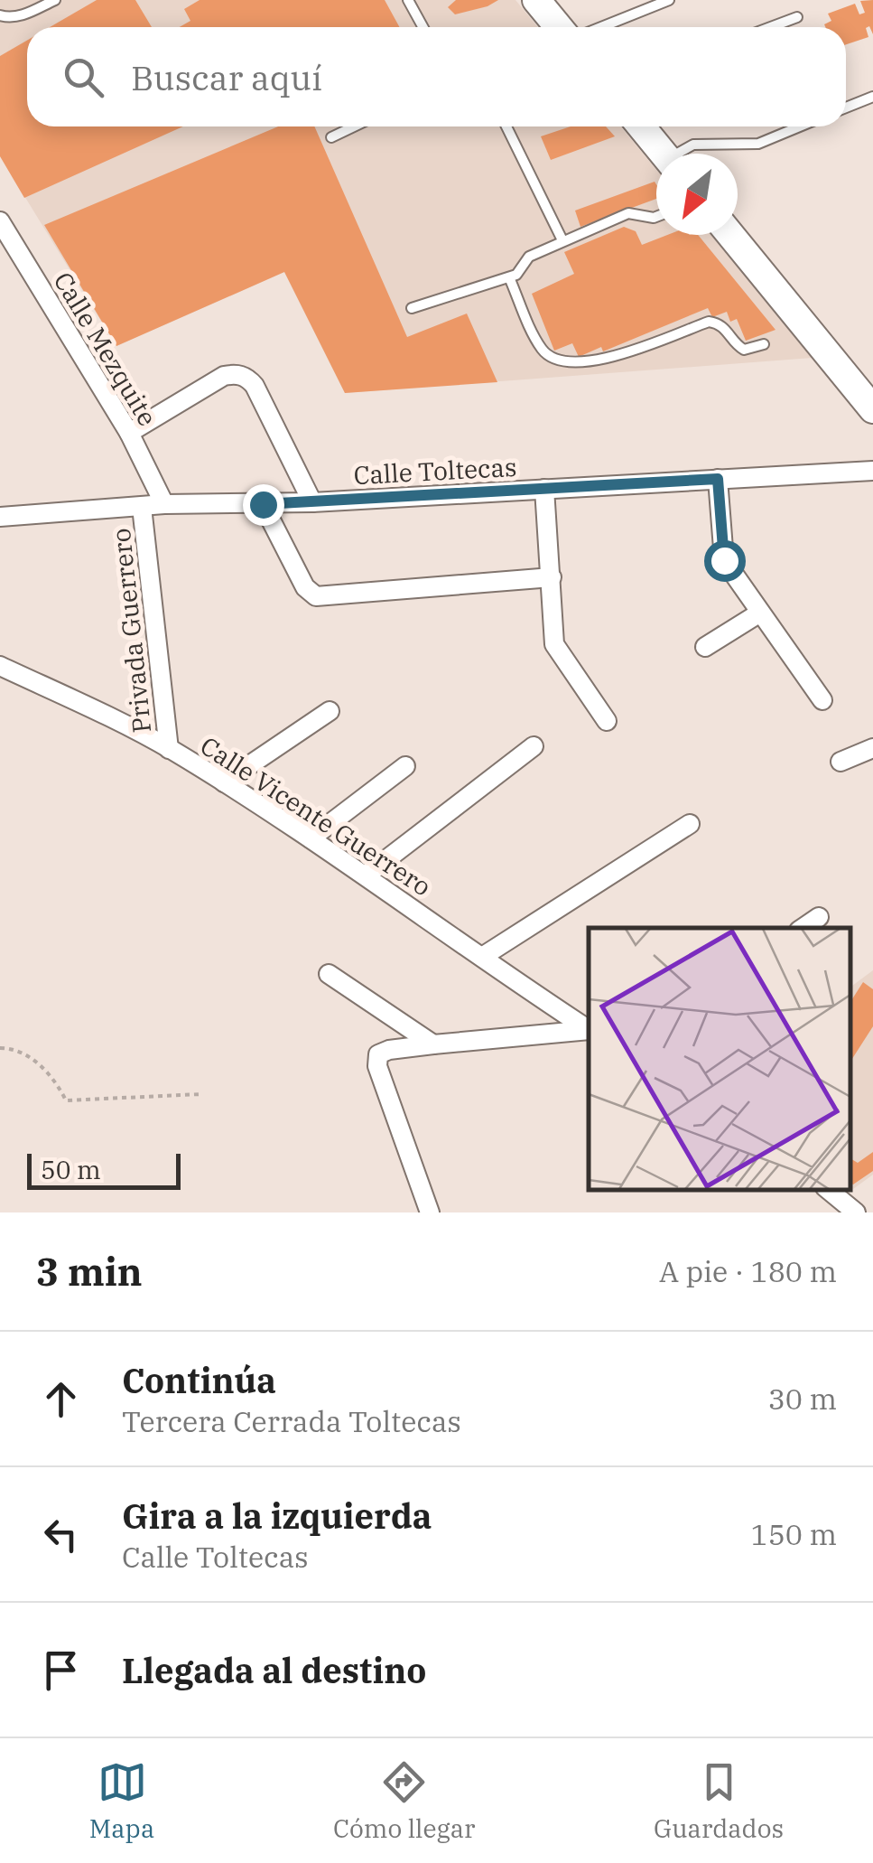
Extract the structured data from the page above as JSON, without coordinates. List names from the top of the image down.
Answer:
{
  "streets": {
    "street": [
      "Calle Mezquite",
      "Calle Toltecas",
      "Privada Guerrero",
      "Calle Vicente Guerrero"
    ]
  },
  "crossings": [
    ["Calle Mezquite", "Calle Toltecas"],
    ["Calle Toltecas", "Privada Guerrero"],
    ["Privada Guerrero", "Calle Vicente Guerrero"]
  ],
  "scale_bar": "50 m",
  "north": "bottom left",
  "page": {
    "search": "Buscar aquí",
    "scale": "50 m",
    "heading": ["3 min", "A pie · 180 m"],
    "list": [
      ["Continúa", "Tercera Cerrada Toltecas", "30 m"],
      ["Gira a la izquierda", "Calle Toltecas", "150 m"],
      "Llegada al destino"
    ],
    "nav": ["Mapa", "Cómo llegar", "Guardados"]
  }
}
